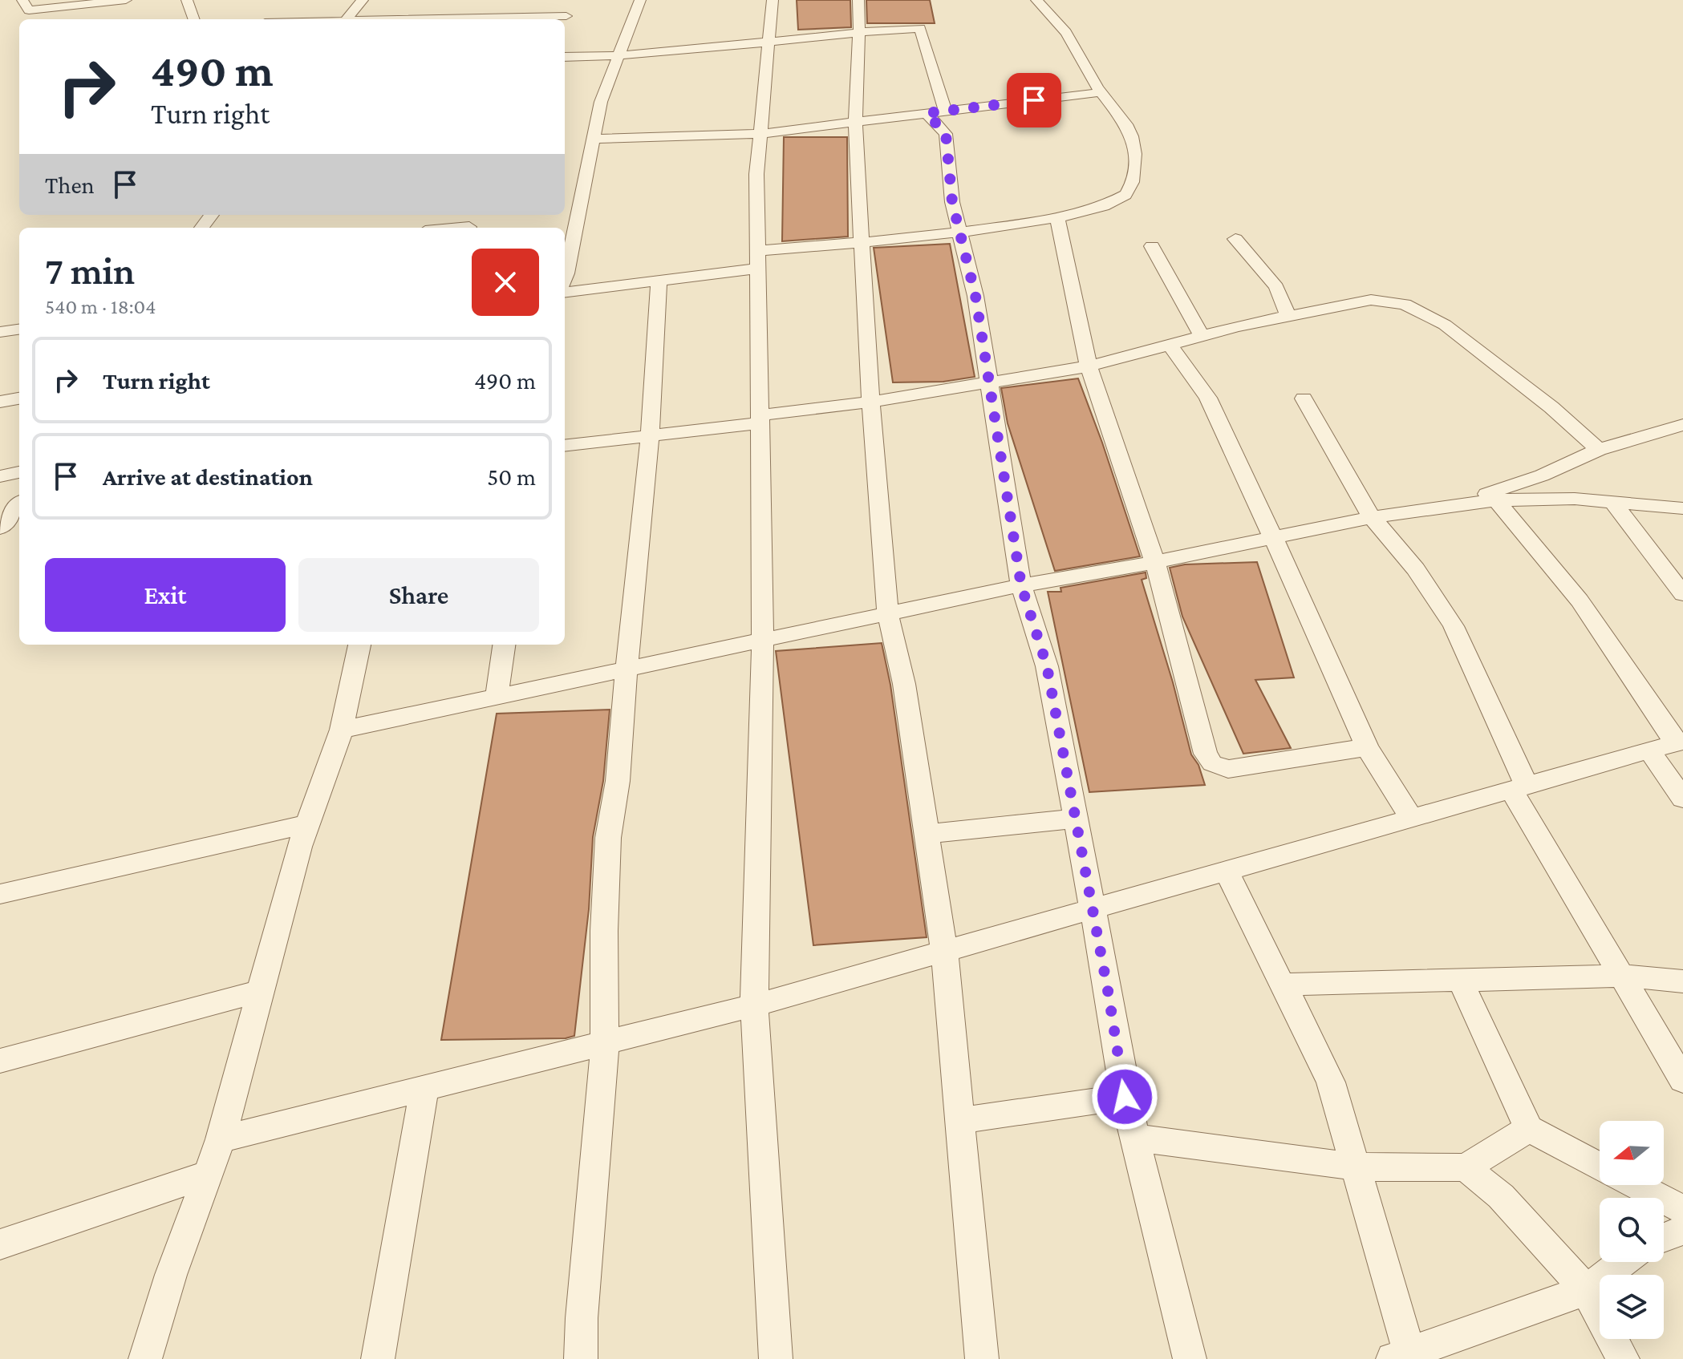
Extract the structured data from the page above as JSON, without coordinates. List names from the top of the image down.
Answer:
{
  "north": "left",
  "page": {
    "turn": ["490 m", "Turn right"],
    "then": "Then",
    "heading": ["7 min", "540 m · 18:04"],
    "list": [
      {
        "name": "Turn right",
        "value": "490 m"
      },
      {
        "name": "Arrive at destination",
        "value": "50 m"
      }
    ],
    "buttons": ["Exit", "Share"]
  }
}
